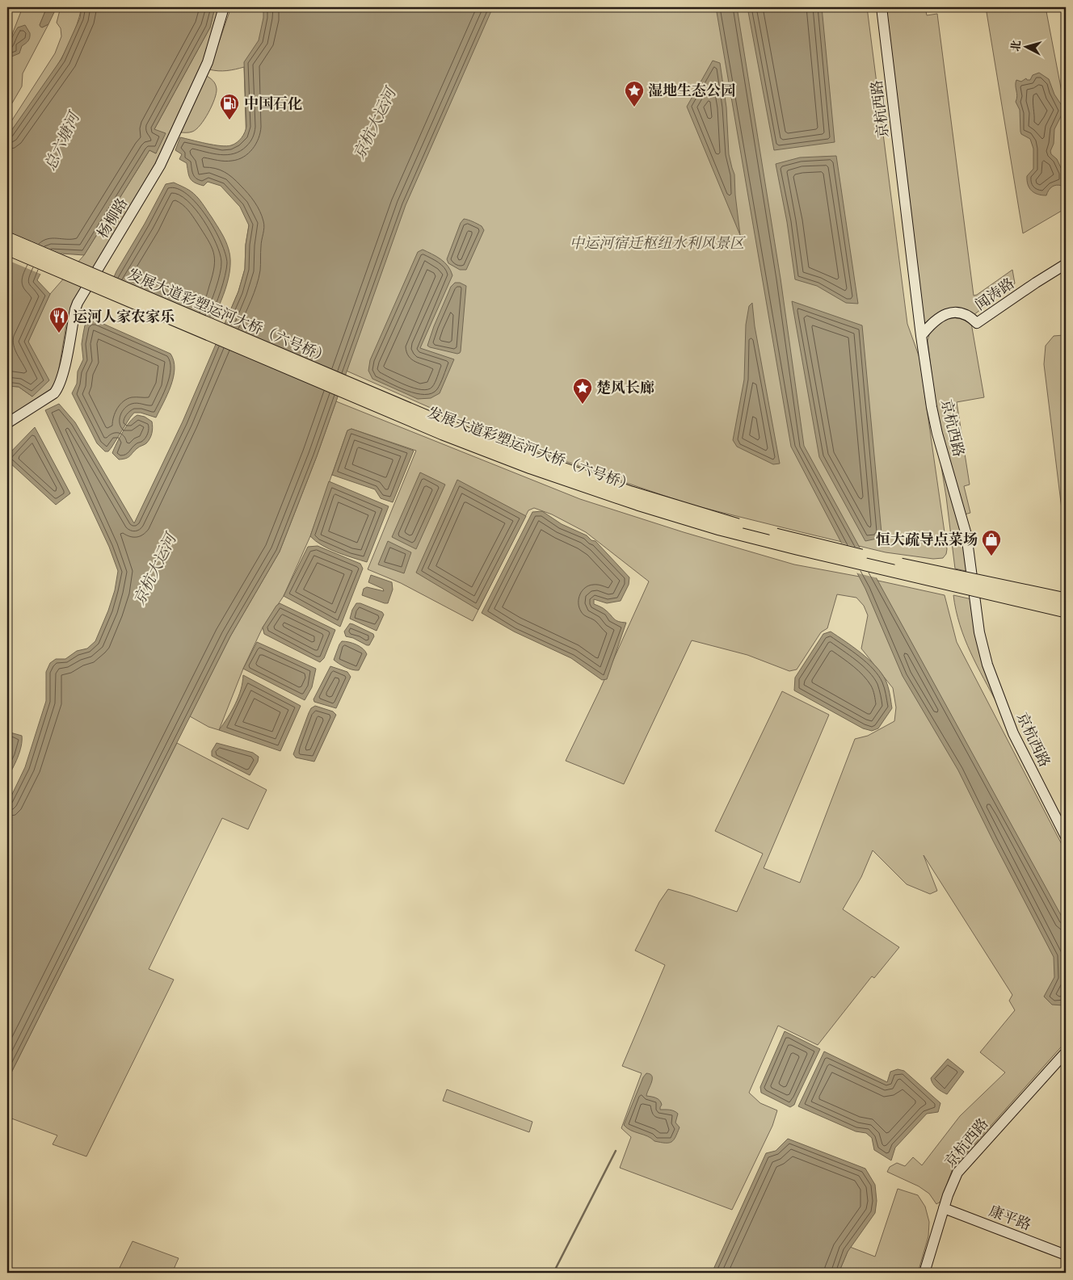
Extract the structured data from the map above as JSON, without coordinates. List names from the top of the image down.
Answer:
{
  "streets": {
    "main road": ["发展大道彩塑运河大桥（六号桥）"],
    "street": [
      "京杭西路",
      "杨柳路",
      "闻涛路",
      "康平路"
    ]
  },
  "crossings": [
    ["京杭西路", "闻涛路"],
    ["京杭西路", "康平路"]
  ],
  "water": ["京杭大运河", "总六塘河"],
  "parks": ["中运河宿迁枢纽水利风景区"],
  "places": {
    "place": ["湿地生态公园", "楚风长廊"],
    "fuel station": ["中国石化"],
    "restaurant": ["运河人家农家乐"],
    "shop": ["恒大疏导点菜场"]
  },
  "north": "left"
}
